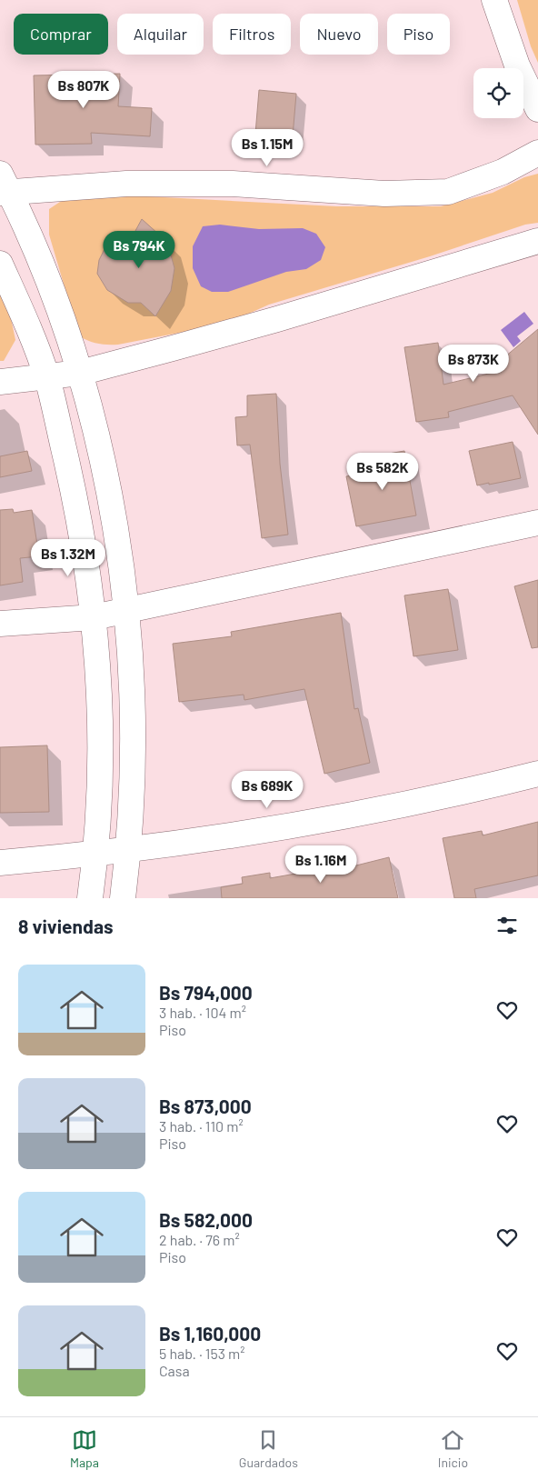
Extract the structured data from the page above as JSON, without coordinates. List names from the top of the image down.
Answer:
{
  "page": {
    "chip": [
      "Comprar",
      "Alquilar",
      "Filtros",
      "Nuevo",
      "Piso"
    ],
    "price": [
      "Bs 807K",
      "Bs 1.15M",
      "Bs 794K",
      "Bs 873K",
      "Bs 582K",
      "Bs 1.32M",
      "Bs 689K",
      "Bs 1.16M"
    ],
    "heading": "8 viviendas",
    "list": [
      {
        "name": "Bs 794,000",
        "note": "3 hab. · 104 m² · Piso"
      },
      {
        "name": "Bs 873,000",
        "note": "3 hab. · 110 m² · Piso"
      },
      {
        "name": "Bs 582,000",
        "note": "2 hab. · 76 m² · Piso"
      },
      {
        "name": "Bs 1,160,000",
        "note": "5 hab. · 153 m² · Casa"
      }
    ],
    "tabs": ["Mapa", "Guardados", "Inicio"]
  }
}
